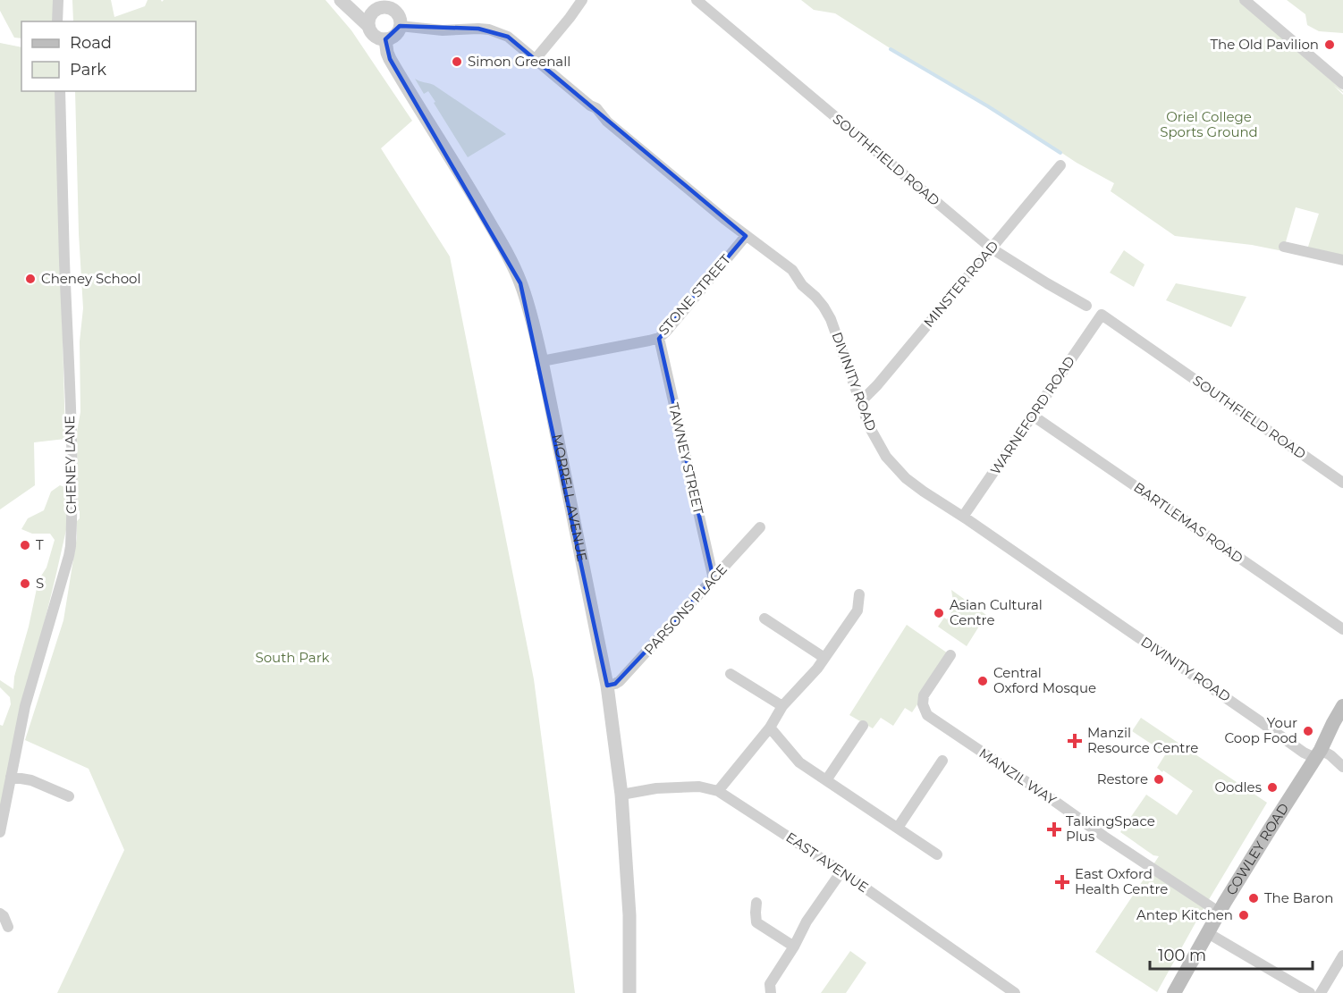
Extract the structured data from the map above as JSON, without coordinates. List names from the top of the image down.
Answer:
{
  "streets": {
    "main road": ["COWLEY ROAD"],
    "street": [
      "SOUTHFIELD ROAD",
      "MINSTER ROAD",
      "STONE STREET",
      "DIVINITY ROAD",
      "WARNEFORD ROAD",
      "TAWNEY STREET",
      "CHENEY LANE",
      "MORRELL AVENUE",
      "BARTLEMAS ROAD",
      "PARSONS PLACE",
      "MANZIL WAY",
      "EAST AVENUE"
    ]
  },
  "crossings": [
    ["SOUTHFIELD ROAD", "MINSTER ROAD"],
    ["SOUTHFIELD ROAD", "WARNEFORD ROAD"],
    ["MINSTER ROAD", "DIVINITY ROAD"],
    ["STONE STREET", "DIVINITY ROAD"],
    ["STONE STREET", "TAWNEY STREET"],
    ["STONE STREET", "MORRELL AVENUE"],
    ["DIVINITY ROAD", "WARNEFORD ROAD"],
    ["DIVINITY ROAD", "MORRELL AVENUE"],
    ["DIVINITY ROAD", "COWLEY ROAD"],
    ["WARNEFORD ROAD", "BARTLEMAS ROAD"],
    ["TAWNEY STREET", "PARSONS PLACE"],
    ["MORRELL AVENUE", "PARSONS PLACE"],
    ["MORRELL AVENUE", "EAST AVENUE"],
    ["MANZIL WAY", "COWLEY ROAD"]
  ],
  "parks": ["Oriel College Sports Ground", "South Park"],
  "places": {
    "other": [
      "The Old Pavilion",
      "Simon Greenall",
      "Cheney School",
      "T",
      "S",
      "Asian Cultural Centre",
      "Central Oxford Mosque",
      "Your Coop Food",
      "Restore",
      "Oodles",
      "The Baron",
      "Antep Kitchen"
    ],
    "health": ["Manzil Resource Centre", "TalkingSpace Plus", "East Oxford Health Centre"]
  },
  "legend": ["Road", "Park"],
  "scale_bar": "100 m"
}
